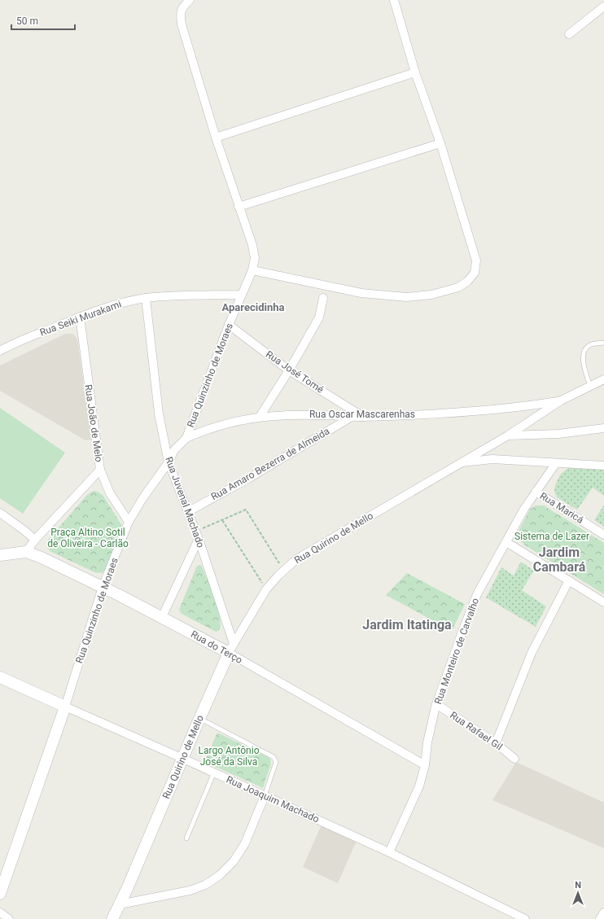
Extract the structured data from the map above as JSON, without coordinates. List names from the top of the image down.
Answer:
{
  "streets": {
    "street": [
      "Rua Seiki Murakami",
      "Rua José Tomé",
      "Rua Quinzinho de Moraes",
      "Rua Oscar Mascarenhas",
      "Rua João de Melo",
      "Rua Amaro Bezerra de Almeida",
      "Rua Juvenal Machado",
      "Rua Maricá",
      "Rua Quirino de Mello",
      "Rua do Terço",
      "Rua Monteiro de Carvalho",
      "Rua Rafael Gil",
      "Rua Joaquim Machado"
    ]
  },
  "crossings": [
    ["Rua Seiki Murakami", "Rua Quinzinho de Moraes"],
    ["Rua Seiki Murakami", "Rua João de Melo"],
    ["Rua Seiki Murakami", "Rua Juvenal Machado"],
    ["Rua José Tomé", "Rua Quinzinho de Moraes"],
    ["Rua José Tomé", "Rua Oscar Mascarenhas"],
    ["Rua Quinzinho de Moraes", "Rua Oscar Mascarenhas"],
    ["Rua Quinzinho de Moraes", "Rua João de Melo"],
    ["Rua Quinzinho de Moraes", "Rua Juvenal Machado"],
    ["Rua Quinzinho de Moraes", "Rua do Terço"],
    ["Rua Quinzinho de Moraes", "Rua Joaquim Machado"],
    ["Rua Oscar Mascarenhas", "Rua Amaro Bezerra de Almeida"],
    ["Rua Oscar Mascarenhas", "Rua Quirino de Mello"],
    ["Rua Amaro Bezerra de Almeida", "Rua Juvenal Machado"],
    ["Rua Juvenal Machado", "Rua Quirino de Mello"],
    ["Rua Juvenal Machado", "Rua do Terço"],
    ["Rua Maricá", "Rua Monteiro de Carvalho"],
    ["Rua Quirino de Mello", "Rua do Terço"],
    ["Rua Quirino de Mello", "Rua Joaquim Machado"],
    ["Rua do Terço", "Rua Monteiro de Carvalho"],
    ["Rua Monteiro de Carvalho", "Rua Rafael Gil"],
    ["Rua Monteiro de Carvalho", "Rua Joaquim Machado"]
  ],
  "districts": ["Aparecidinha", "Jardim Cambará", "Jardim Itatinga"],
  "parks": ["Praça Altino Sotil de Oliveira - Carlão", "Sistema de Lazer", "Largo Antônio José da Silva"],
  "scale_bar": "50 m",
  "north": "top"
}
